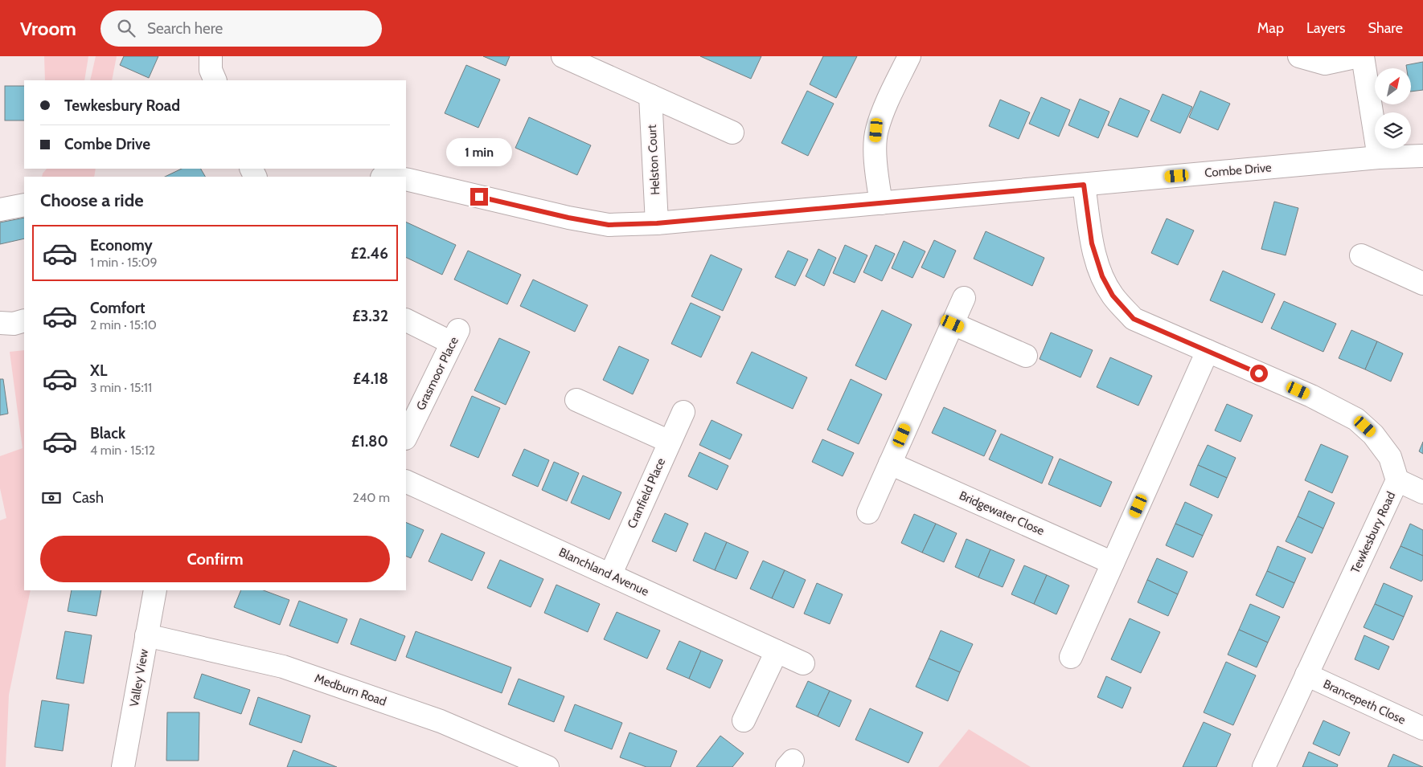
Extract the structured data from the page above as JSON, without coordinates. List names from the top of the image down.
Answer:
{
  "streets": {
    "street": [
      "Helston Court",
      "Combe Drive",
      "Grasmoor Place",
      "Cranfield Place",
      "Bridgewater Close",
      "Tewkesbury Road",
      "Blanchland Avenue",
      "Valley View",
      "Medburn Road",
      "Brancepeth Close"
    ]
  },
  "crossings": [
    ["Helston Court", "Combe Drive"],
    ["Combe Drive", "Tewkesbury Road"],
    ["Cranfield Place", "Blanchland Avenue"],
    ["Tewkesbury Road", "Brancepeth Close"],
    ["Valley View", "Medburn Road"]
  ],
  "north": "top right",
  "page": {
    "header": "Vroom",
    "search": "Search here",
    "nav": ["Map", "Layers", "Share"],
    "banner": ["Tewkesbury Road", "Combe Drive"],
    "bubble": "1 min",
    "heading": "Choose a ride",
    "list": [
      {
        "name": "Economy",
        "note": "1 min · 15:09",
        "value": "£2.46"
      },
      {
        "name": "Comfort",
        "note": "2 min · 15:10",
        "value": "£3.32"
      },
      {
        "name": "XL",
        "note": "3 min · 15:11",
        "value": "£4.18"
      },
      {
        "name": "Black",
        "note": "4 min · 15:12",
        "value": "£1.80"
      }
    ],
    "pay": ["Cash", "240 m"],
    "buttons": "Confirm"
  }
}
